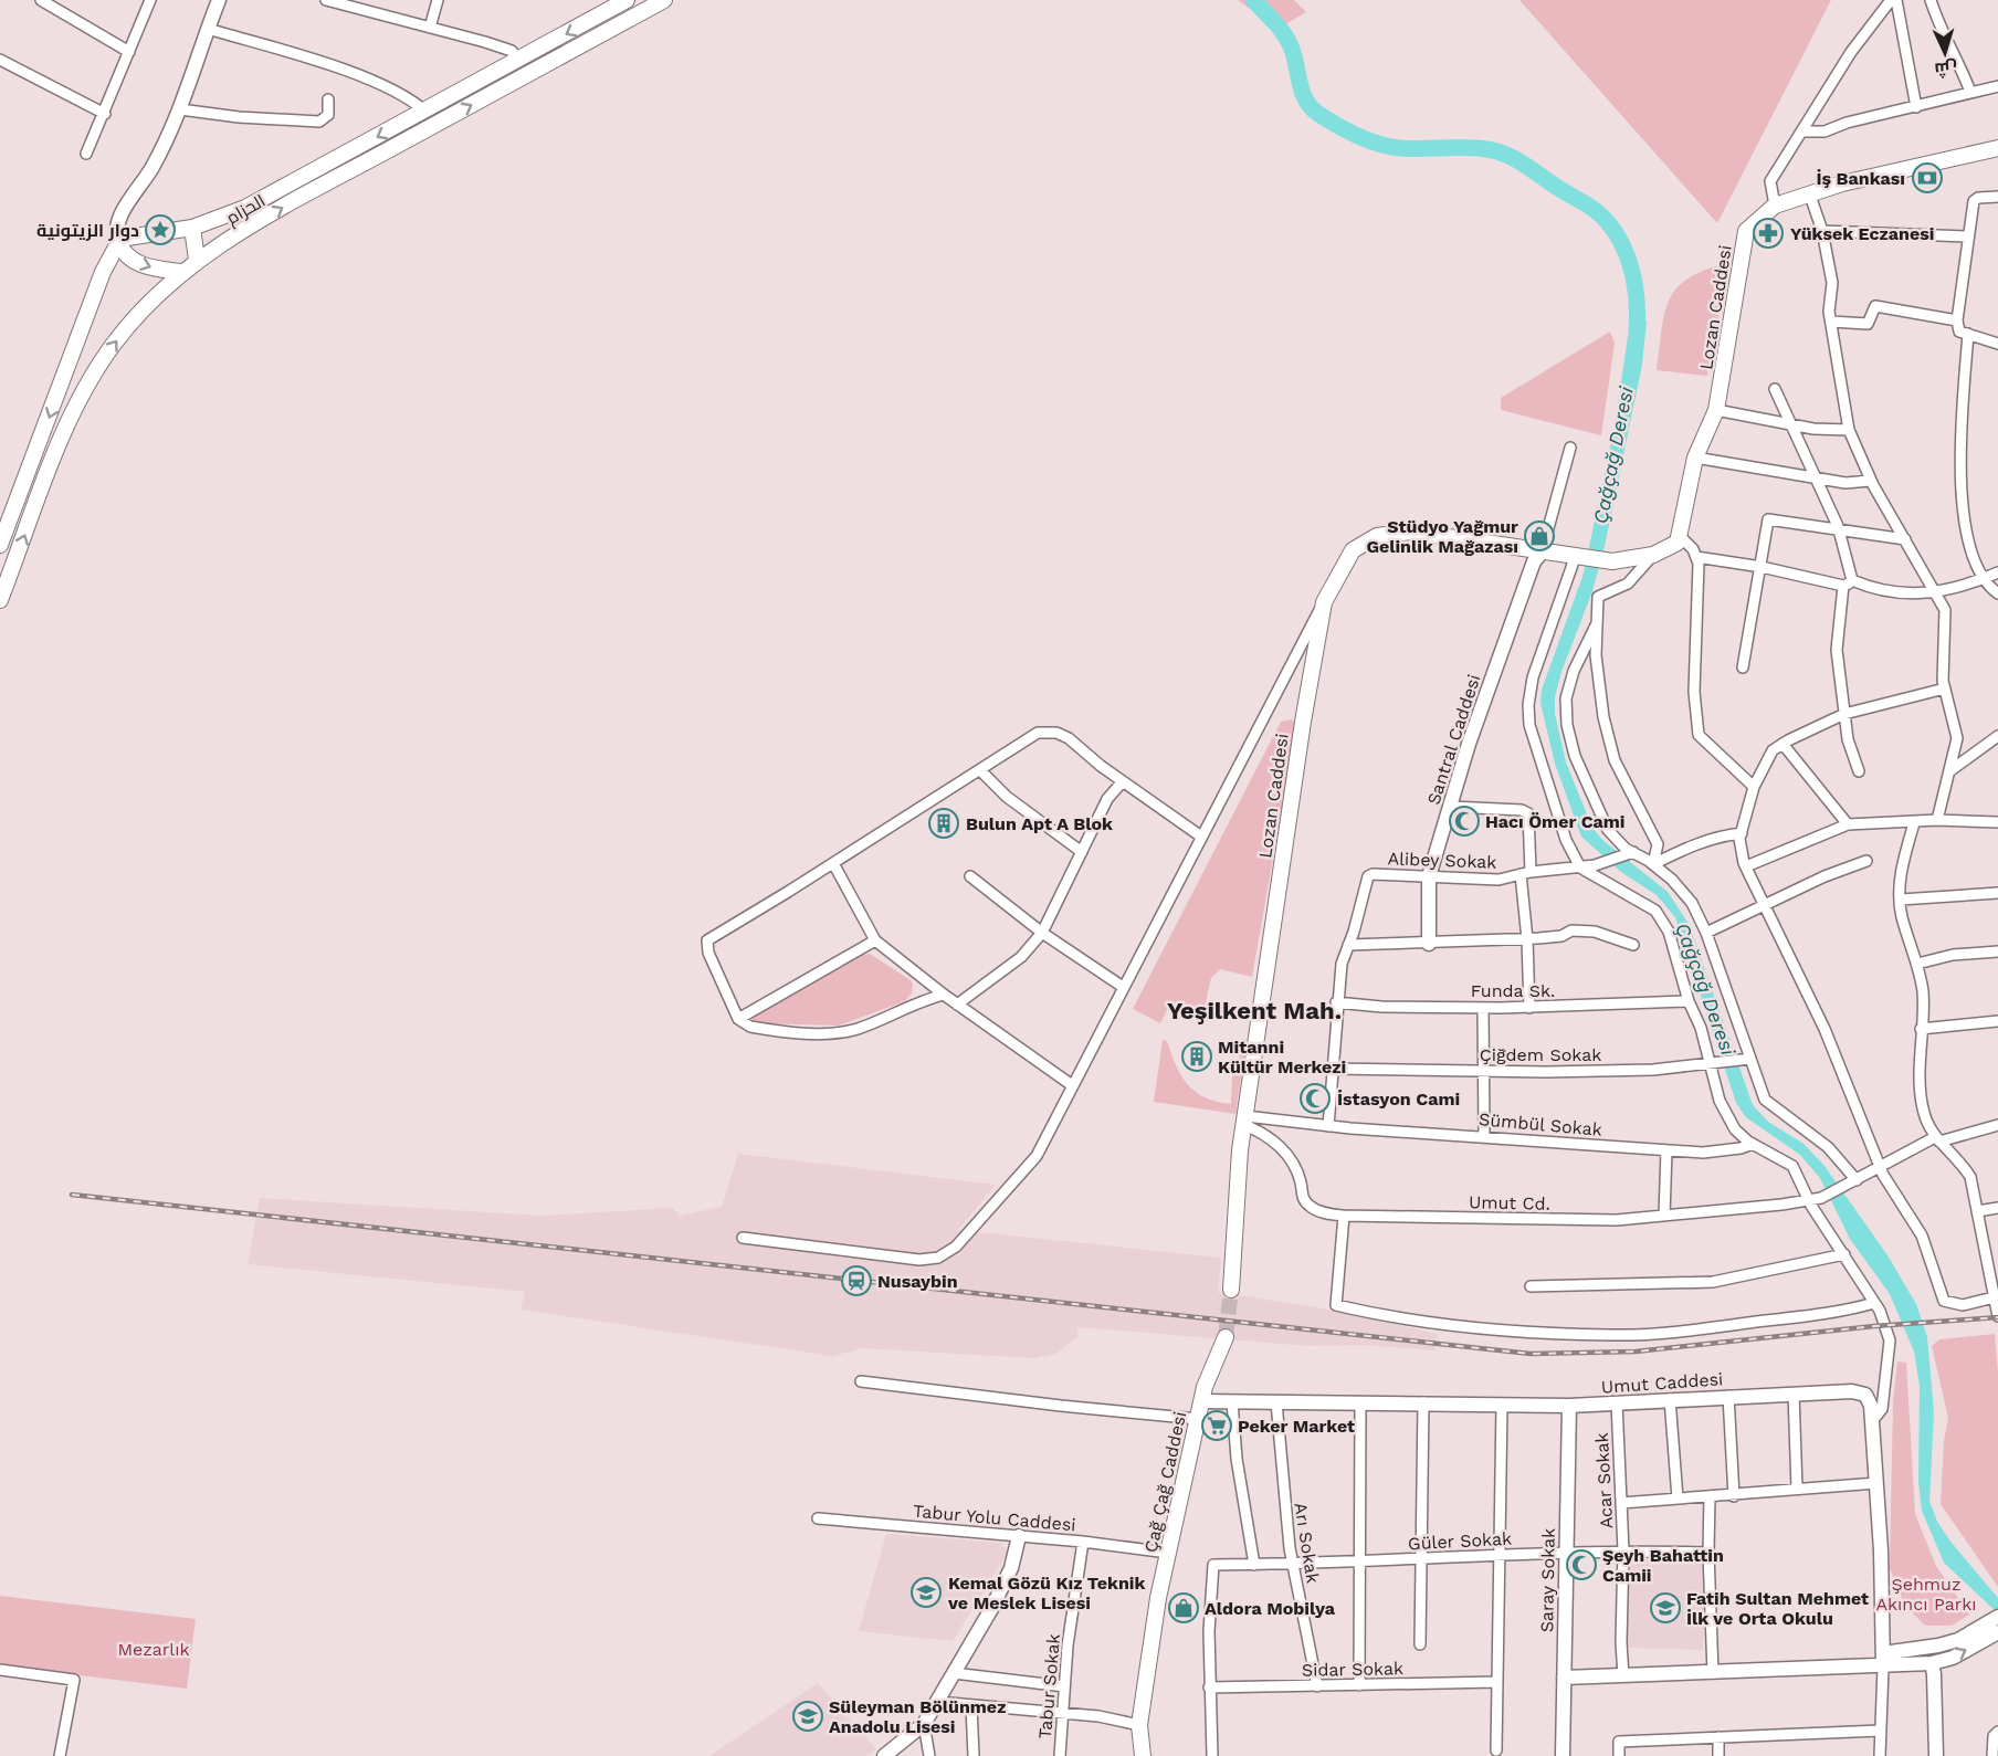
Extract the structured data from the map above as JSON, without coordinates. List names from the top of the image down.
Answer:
{
  "streets": {
    "main road": ["الحزام", "Lozan Caddesi", "Çağ Çağ Caddesi"],
    "street": [
      "Santral Caddesi",
      "Alibey Sokak",
      "Funda Sk.",
      "Çiğdem Sokak",
      "Sümbül Sokak",
      "Umut Cd.",
      "Umut Caddesi",
      "Acar Sokak",
      "Tabur Yolu Caddesi",
      "Güler Sokak",
      "Arı Sokak",
      "Saray Sokak",
      "Sidar Sokak",
      "Tabur Sokak"
    ]
  },
  "crossings": [
    ["Lozan Caddesi", "Santral Caddesi"],
    ["Lozan Caddesi", "Sümbül Sokak"],
    ["Lozan Caddesi", "Umut Cd."],
    ["Santral Caddesi", "Alibey Sokak"],
    ["Alibey Sokak", "Funda Sk."],
    ["Alibey Sokak", "Çiğdem Sokak"],
    ["Alibey Sokak", "Sümbül Sokak"],
    ["Sümbül Sokak", "Umut Cd."],
    ["Umut Caddesi", "Acar Sokak"],
    ["Umut Caddesi", "Çağ Çağ Caddesi"],
    ["Umut Caddesi", "Arı Sokak"],
    ["Umut Caddesi", "Saray Sokak"],
    ["Acar Sokak", "Güler Sokak"],
    ["Çağ Çağ Caddesi", "Tabur Yolu Caddesi"],
    ["Tabur Yolu Caddesi", "Tabur Sokak"],
    ["Güler Sokak", "Arı Sokak"],
    ["Güler Sokak", "Saray Sokak"],
    ["Güler Sokak", "Sidar Sokak"],
    ["Arı Sokak", "Sidar Sokak"]
  ],
  "districts": ["Yeşilkent Mah."],
  "water": ["Çağçağ Deresi"],
  "parks": ["Şehmuz Akıncı Parkı", "Mezarlık"],
  "places": {
    "bank": ["İş Bankası"],
    "place": ["دوار الزيتونية"],
    "pharmacy": ["Yüksek Eczanesi"],
    "shop": ["Stüdyo Yağmur Gelinlik Mağazası", "Aldora Mobilya"],
    "mosque": ["Hacı Ömer Cami", "İstasyon Cami", "Şeyh Bahattin Camii"],
    "building": ["Bulun Apt A Blok", "Mitanni Kültür Merkezi"],
    "station": ["Nusaybin"],
    "supermarket": ["Peker Market"],
    "school or university": ["Kemal Gözü Kız Teknik ve Meslek Lisesi", "Fatih Sultan Mehmet İlk ve Orta Okulu", "Süleyman Bölünmez Anadolu Lisesi"]
  },
  "north": "bottom"
}
